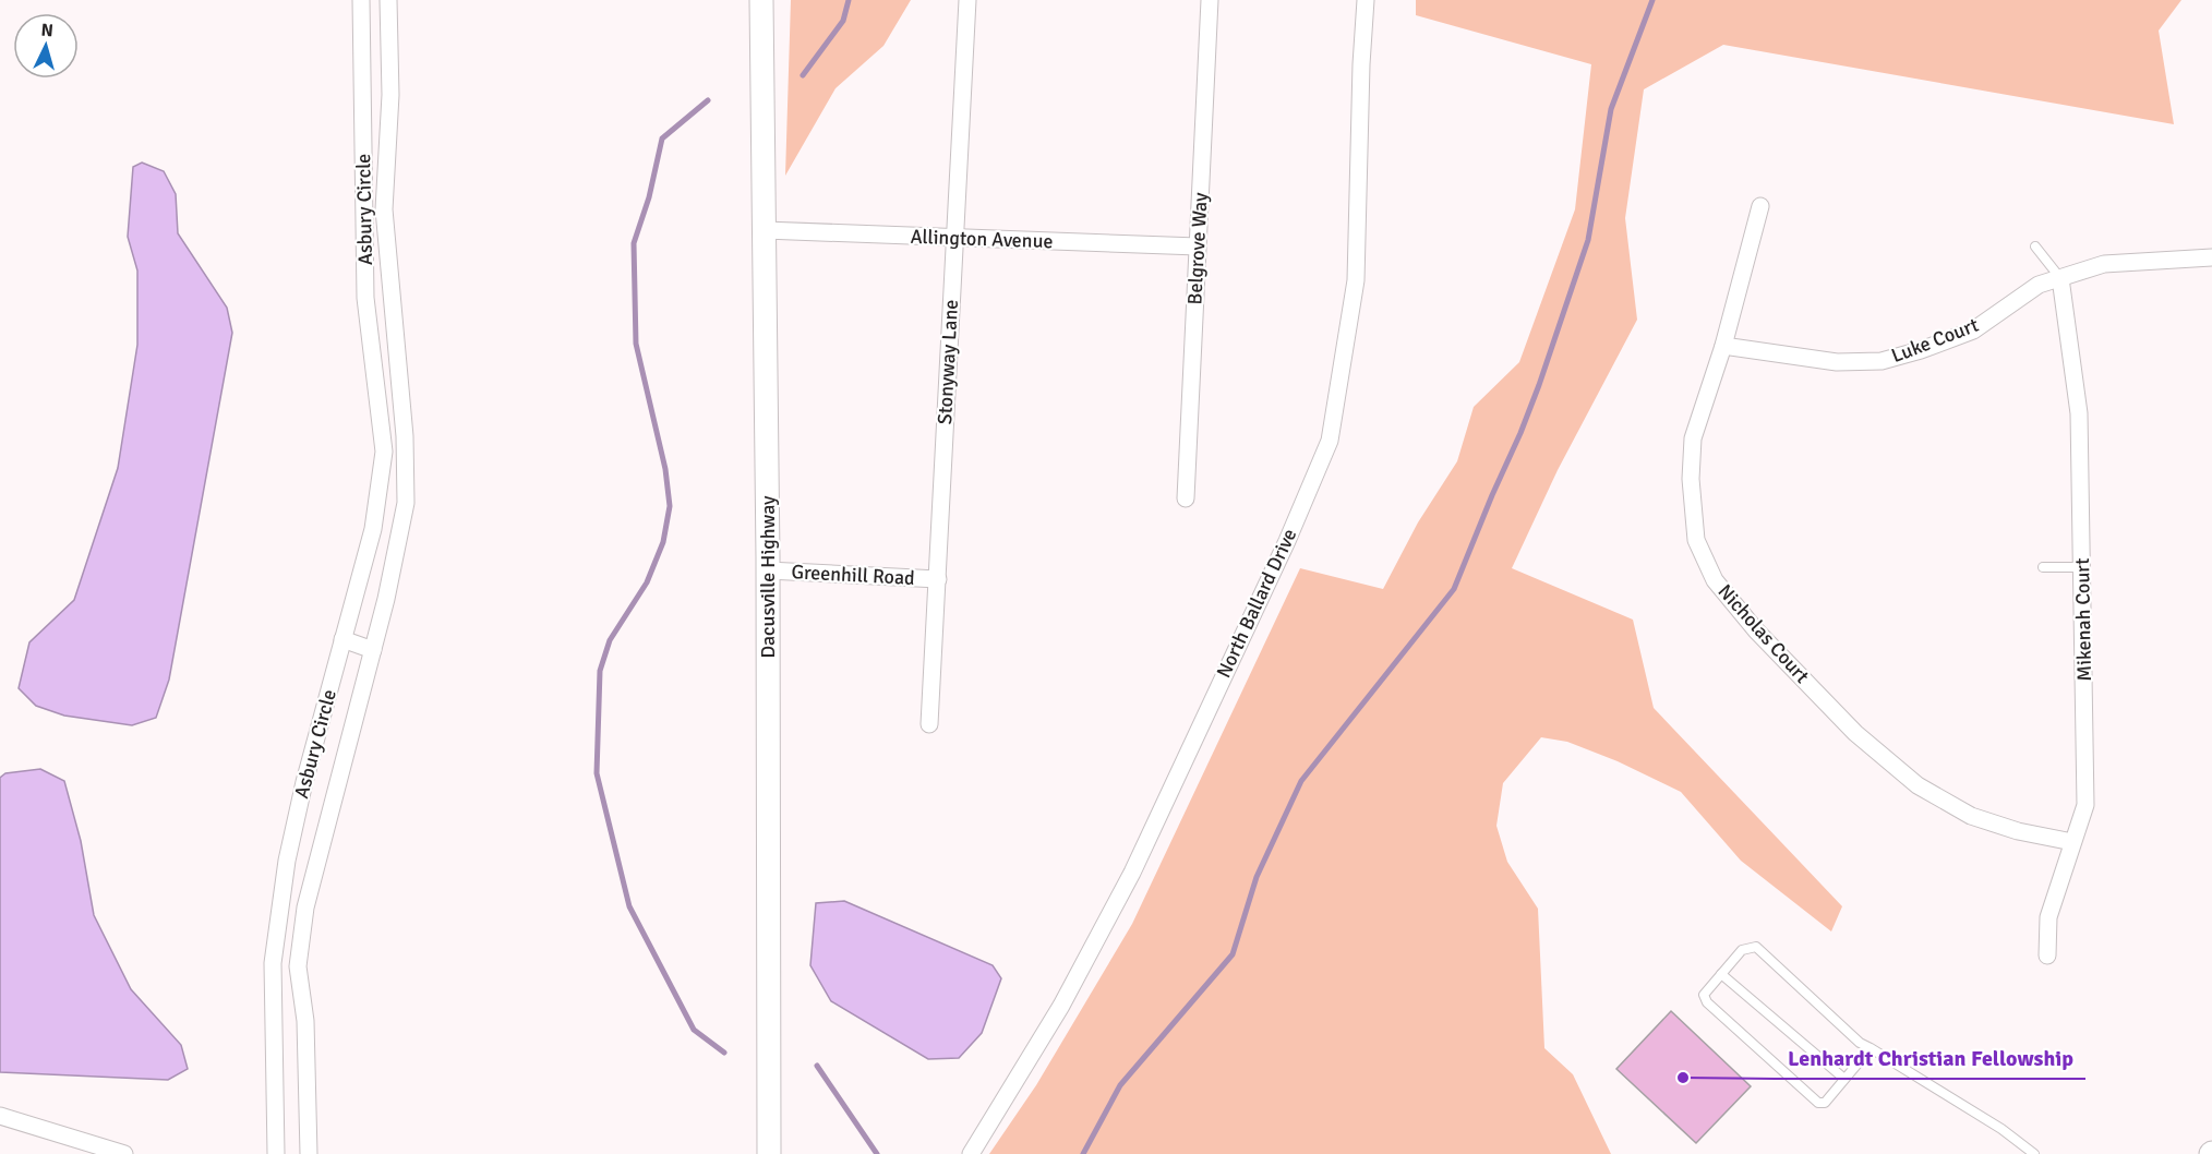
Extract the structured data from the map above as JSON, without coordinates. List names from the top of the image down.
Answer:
{
  "streets": {
    "main road": ["Dacusville Highway"],
    "street": [
      "Asbury Circle",
      "Allington Avenue",
      "Belgrove Way",
      "Luke Court",
      "Stonyway Lane",
      "Greenhill Road",
      "North Ballard Drive",
      "Mikenah Court",
      "Nicholas Court"
    ]
  },
  "crossings": [
    ["Allington Avenue", "Belgrove Way"],
    ["Allington Avenue", "Stonyway Lane"],
    ["Allington Avenue", "Dacusville Highway"],
    ["Luke Court", "Mikenah Court"],
    ["Luke Court", "Nicholas Court"],
    ["Stonyway Lane", "Greenhill Road"],
    ["Greenhill Road", "Dacusville Highway"],
    ["Mikenah Court", "Nicholas Court"]
  ],
  "places": ["Lenhardt Christian Fellowship"],
  "north": "top"
}
